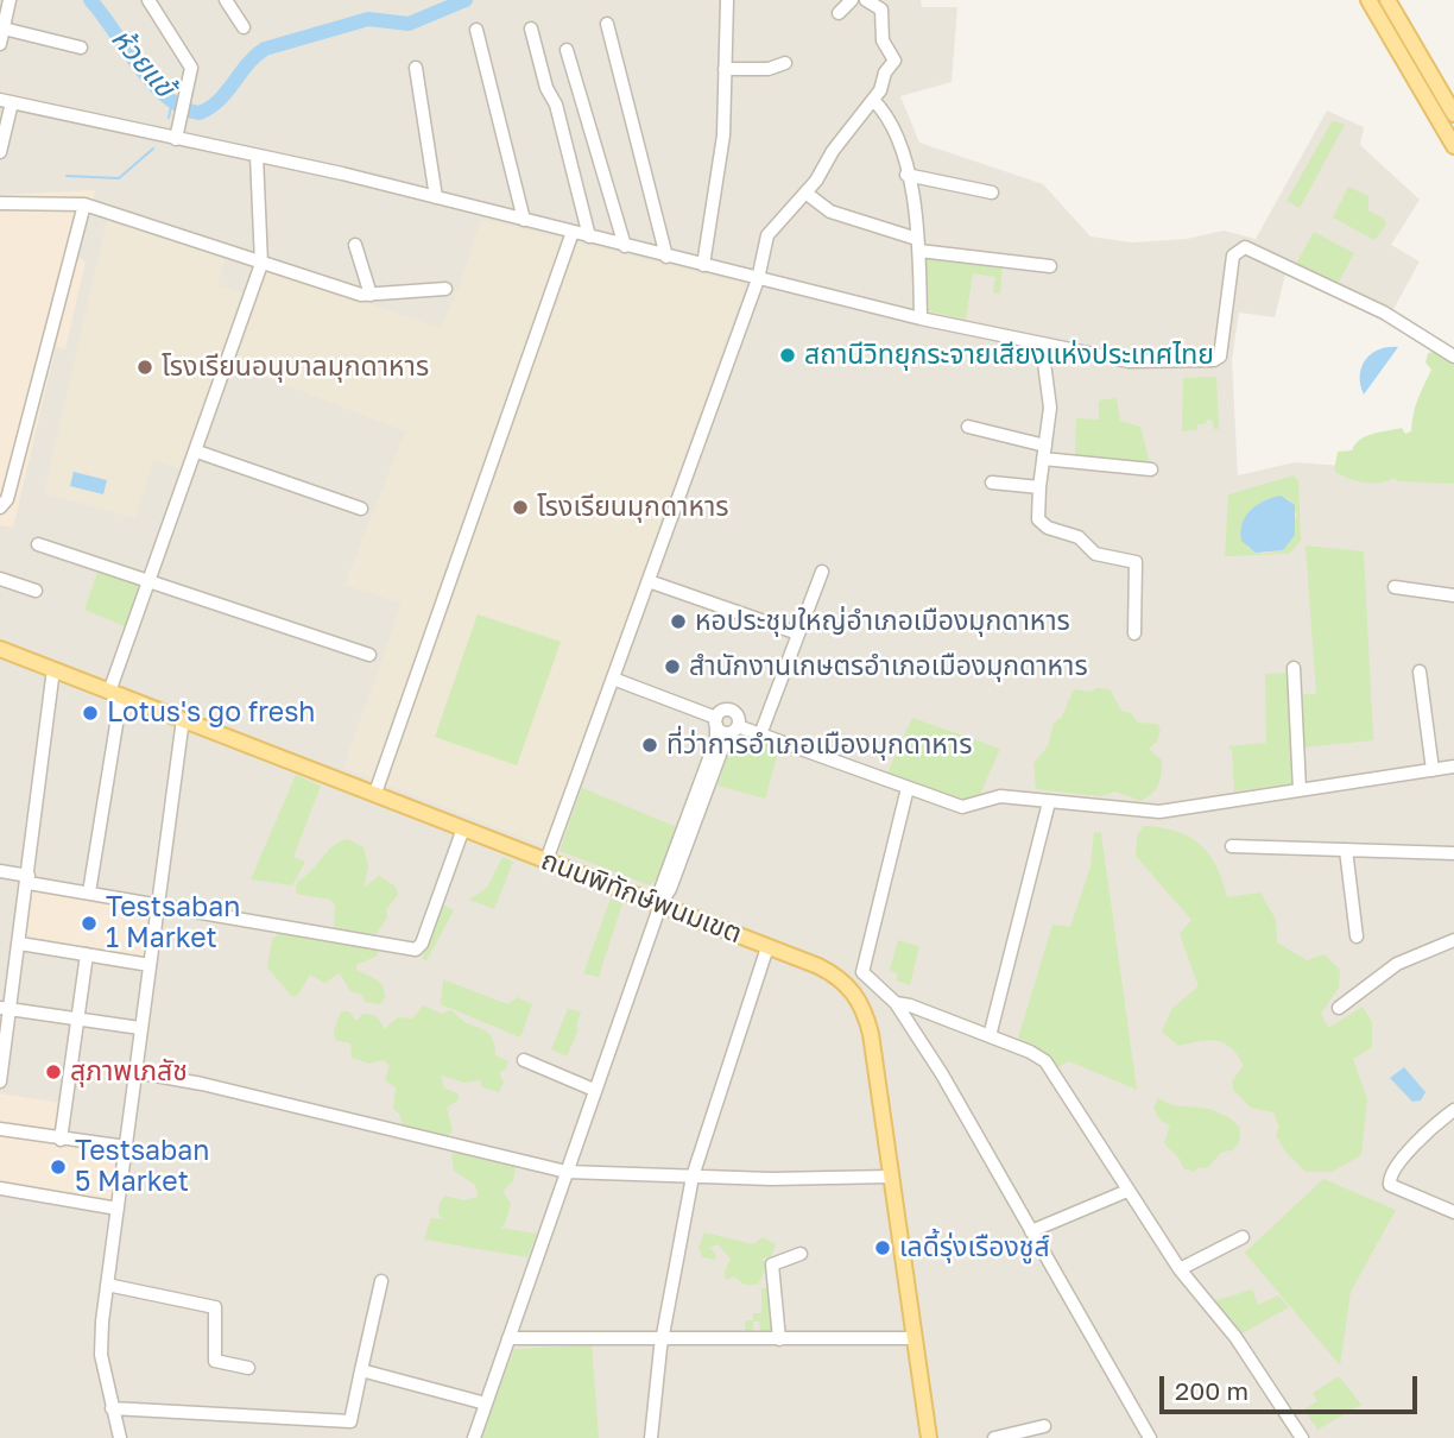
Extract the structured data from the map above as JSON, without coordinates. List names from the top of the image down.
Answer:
{
  "streets": {
    "main road": ["ถนนพิทักษ์พนมเขต"]
  },
  "water": ["ห้วยแข้"],
  "places": [
    "สถานีวิทยุกระจายเสียงแห่งประเทศไทย",
    "โรงเรียนอนุบาลมุกดาหาร",
    "โรงเรียนมุกดาหาร",
    "หอประชุมใหญ่อำเภอเมืองมุกดาหาร",
    "สำนักงานเกษตรอำเภอเมืองมุกดาหาร",
    "Lotus's go fresh",
    "ที่ว่าการอำเภอเมืองมุกดาหาร",
    "Testsaban 1 Market",
    "สุภาพเภสัช",
    "Testsaban 5 Market",
    "เลดี้รุ่งเรืองชูส์"
  ],
  "scale_bar": "200 m"
}
